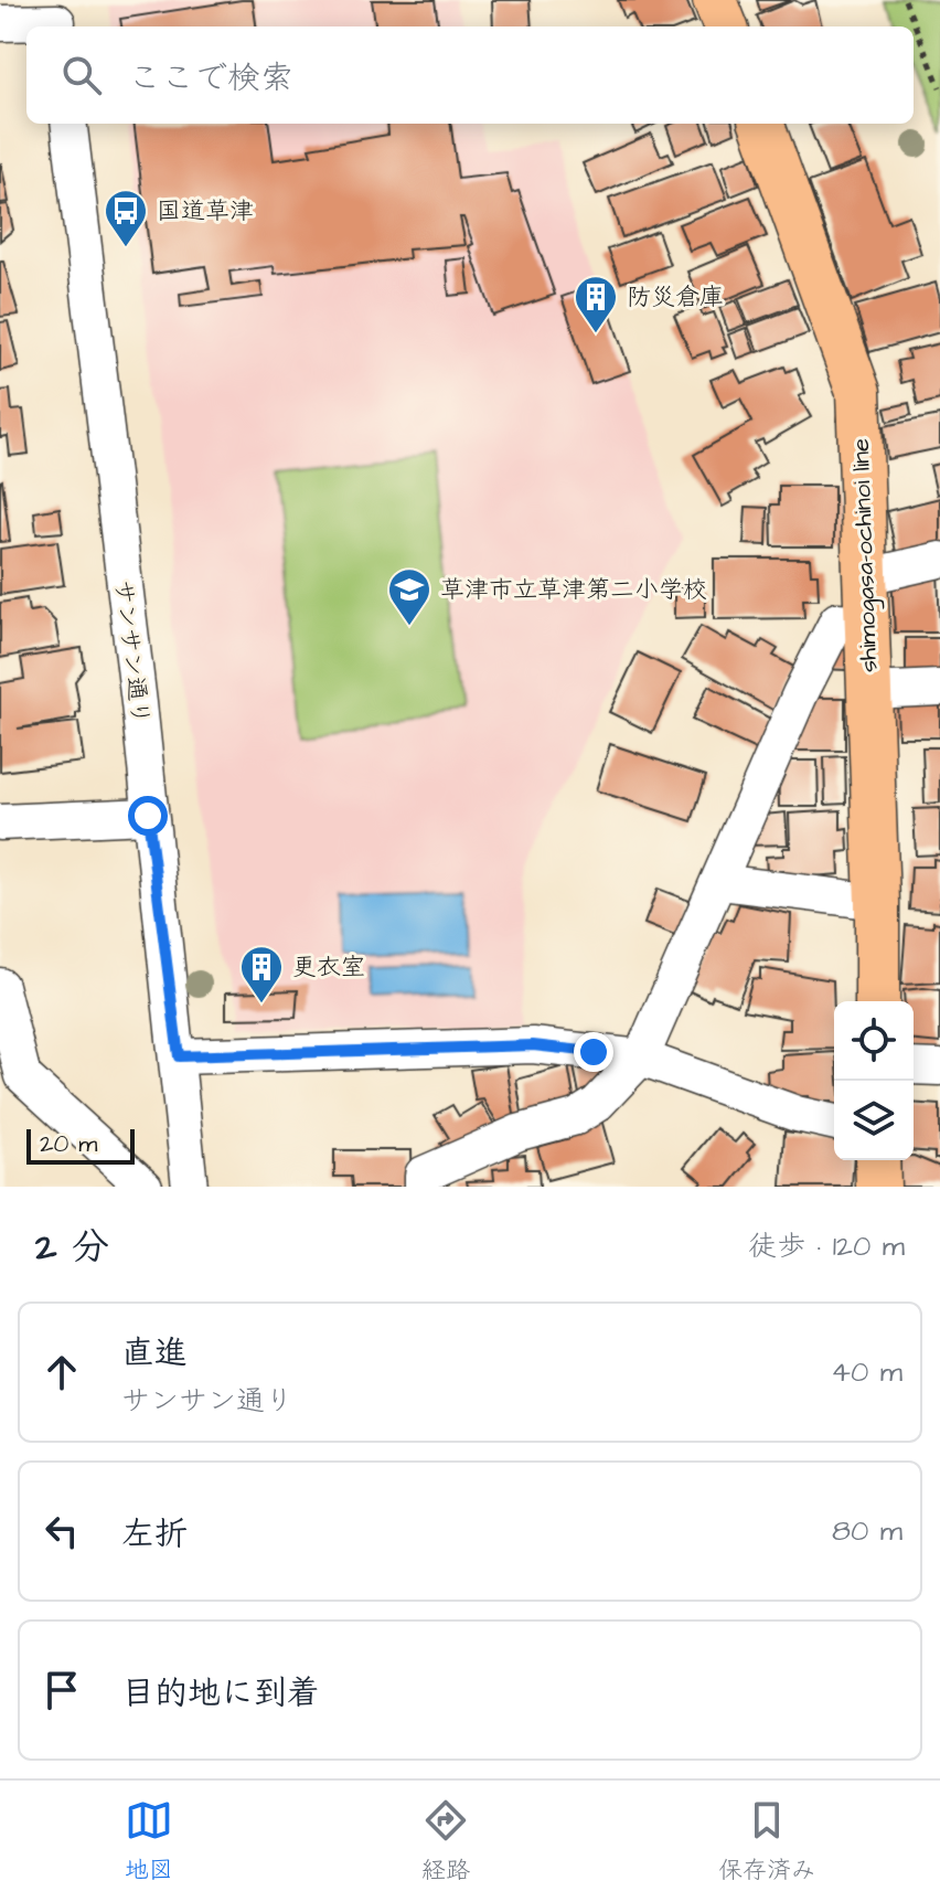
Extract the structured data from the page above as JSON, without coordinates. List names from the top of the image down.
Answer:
{
  "streets": {
    "main road": ["shimogasa-ochinoi line"],
    "street": ["サンサン通り"]
  },
  "places": {
    "bus stop": ["国道草津"],
    "building": ["防災倉庫", "更衣室"],
    "school or university": ["草津市立草津第二小学校"]
  },
  "scale_bar": "20 m",
  "page": {
    "search": "ここで検索",
    "scale": "20 m",
    "heading": ["2 分", "徒歩 · 120 m"],
    "list": [
      ["直進", "サンサン通り", "40 m"],
      ["左折", "80 m"],
      "目的地に到着"
    ],
    "nav": ["地図", "経路", "保存済み"]
  }
}
